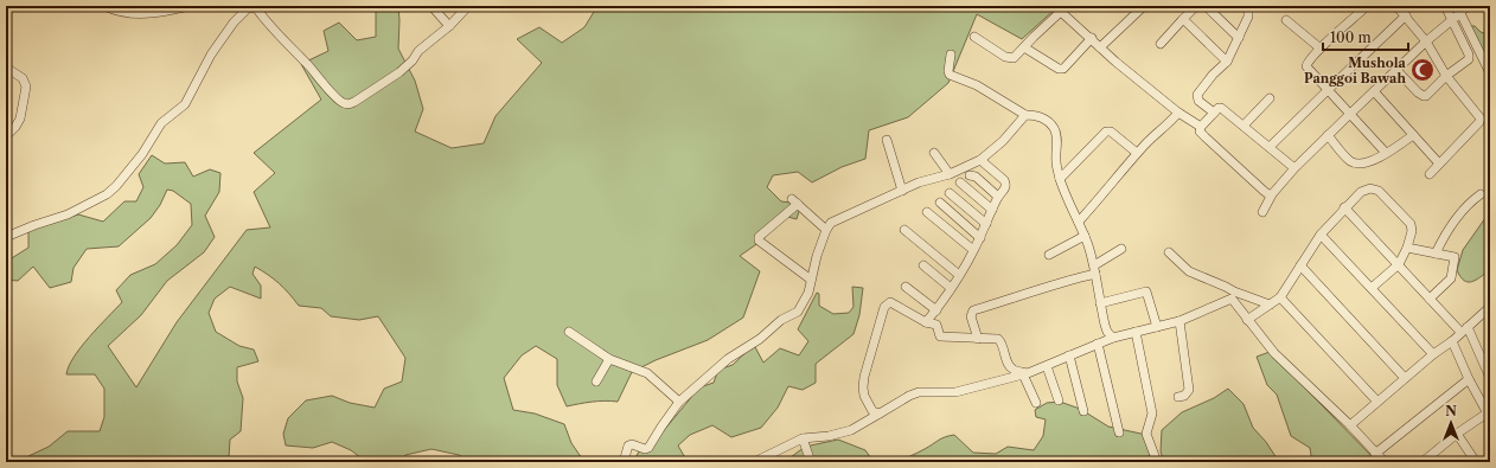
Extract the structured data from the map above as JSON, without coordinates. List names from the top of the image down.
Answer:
{
  "places": {
    "mosque": ["Mushola Panggoi Bawah"]
  },
  "scale_bar": "100 m",
  "north": "top"
}
